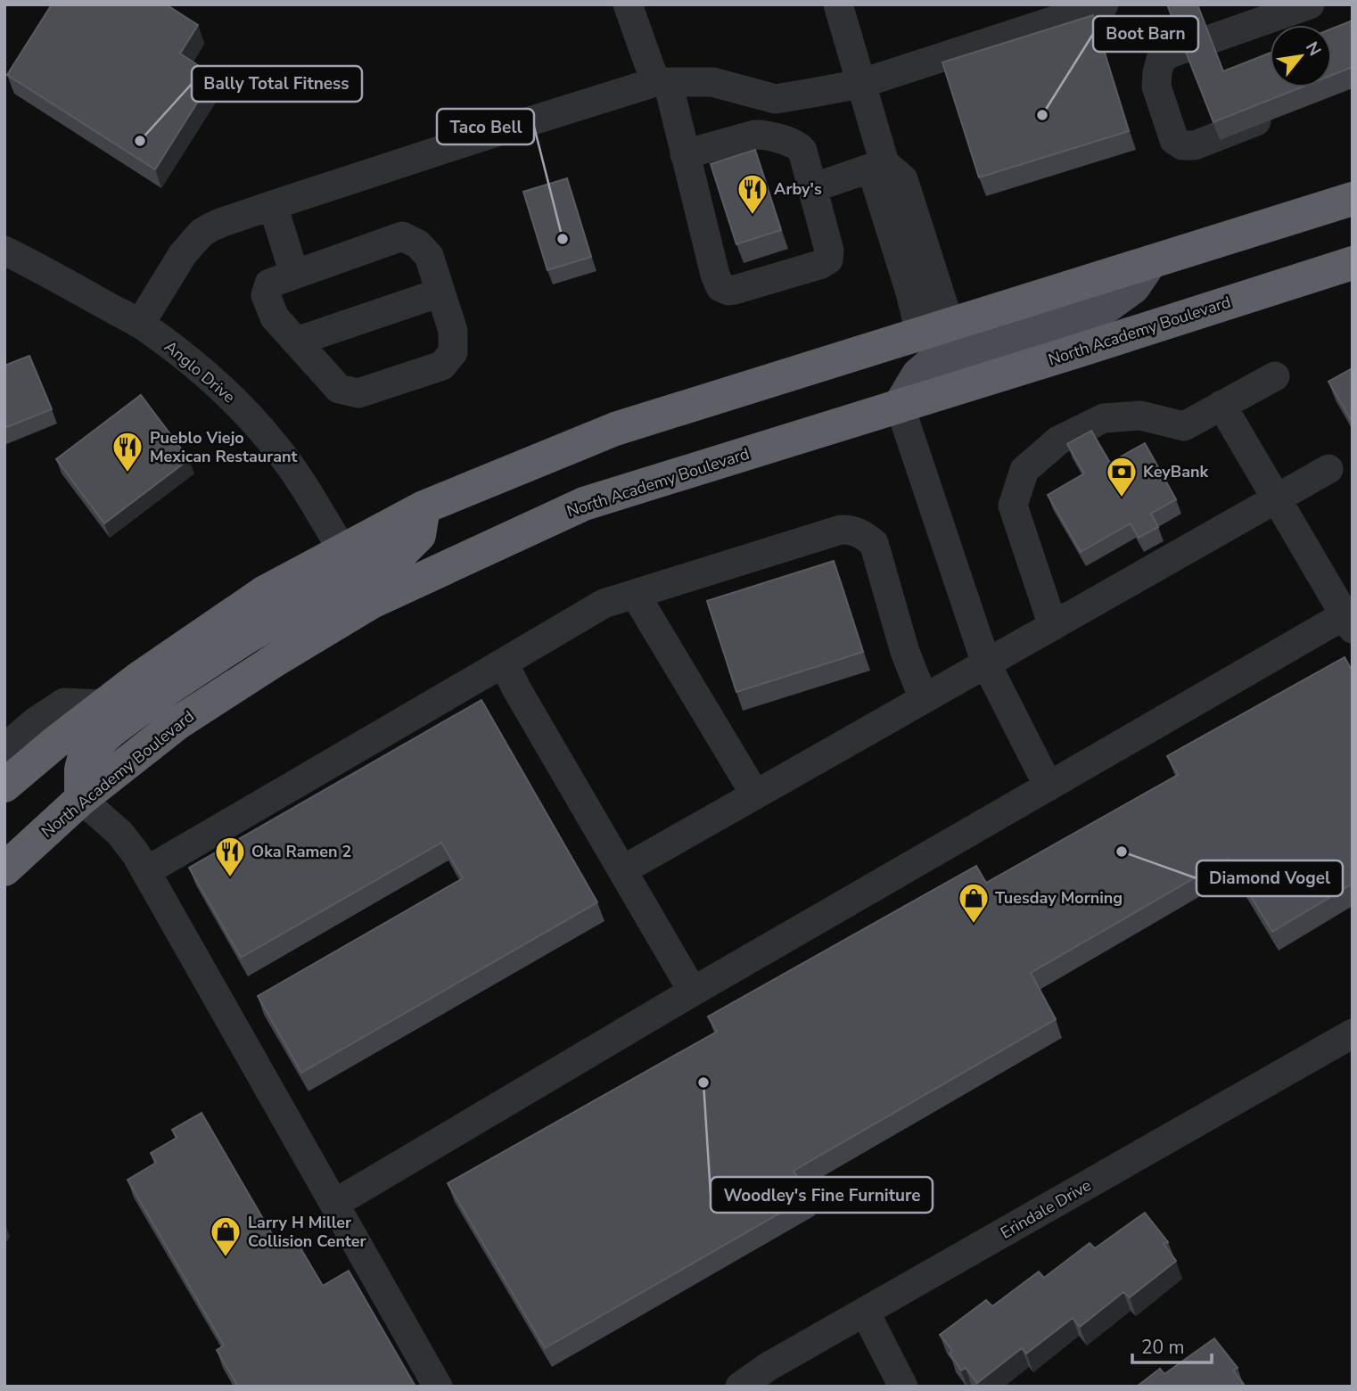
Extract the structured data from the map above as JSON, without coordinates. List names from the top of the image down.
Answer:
{
  "streets": {
    "highway": ["North Academy Boulevard"],
    "street": ["Anglo Drive", "Erindale Drive"]
  },
  "places": {
    "other": [
      "Boot Barn",
      "Bally Total Fitness",
      "Taco Bell",
      "Diamond Vogel",
      "Woodley's Fine Furniture"
    ],
    "restaurant": ["Arby's", "Pueblo Viejo Mexican Restaurant", "Oka Ramen 2"],
    "bank": ["KeyBank"],
    "shop": ["Tuesday Morning", "Larry H Miller Collision Center"]
  },
  "scale_bar": "20 m",
  "north": "top right"
}
